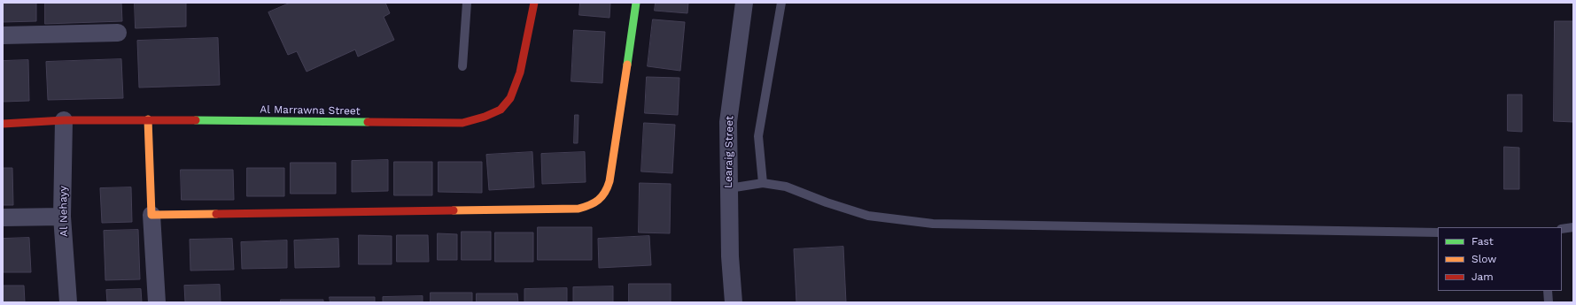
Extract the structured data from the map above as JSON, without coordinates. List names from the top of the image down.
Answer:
{
  "streets": {
    "street": ["Al Marrawna Street", "Learaig Street", "Al Nehayy"]
  },
  "crossings": [
    ["Al Marrawna Street", "Al Nehayy"]
  ],
  "legend": ["Fast", "Slow", "Jam"]
}
